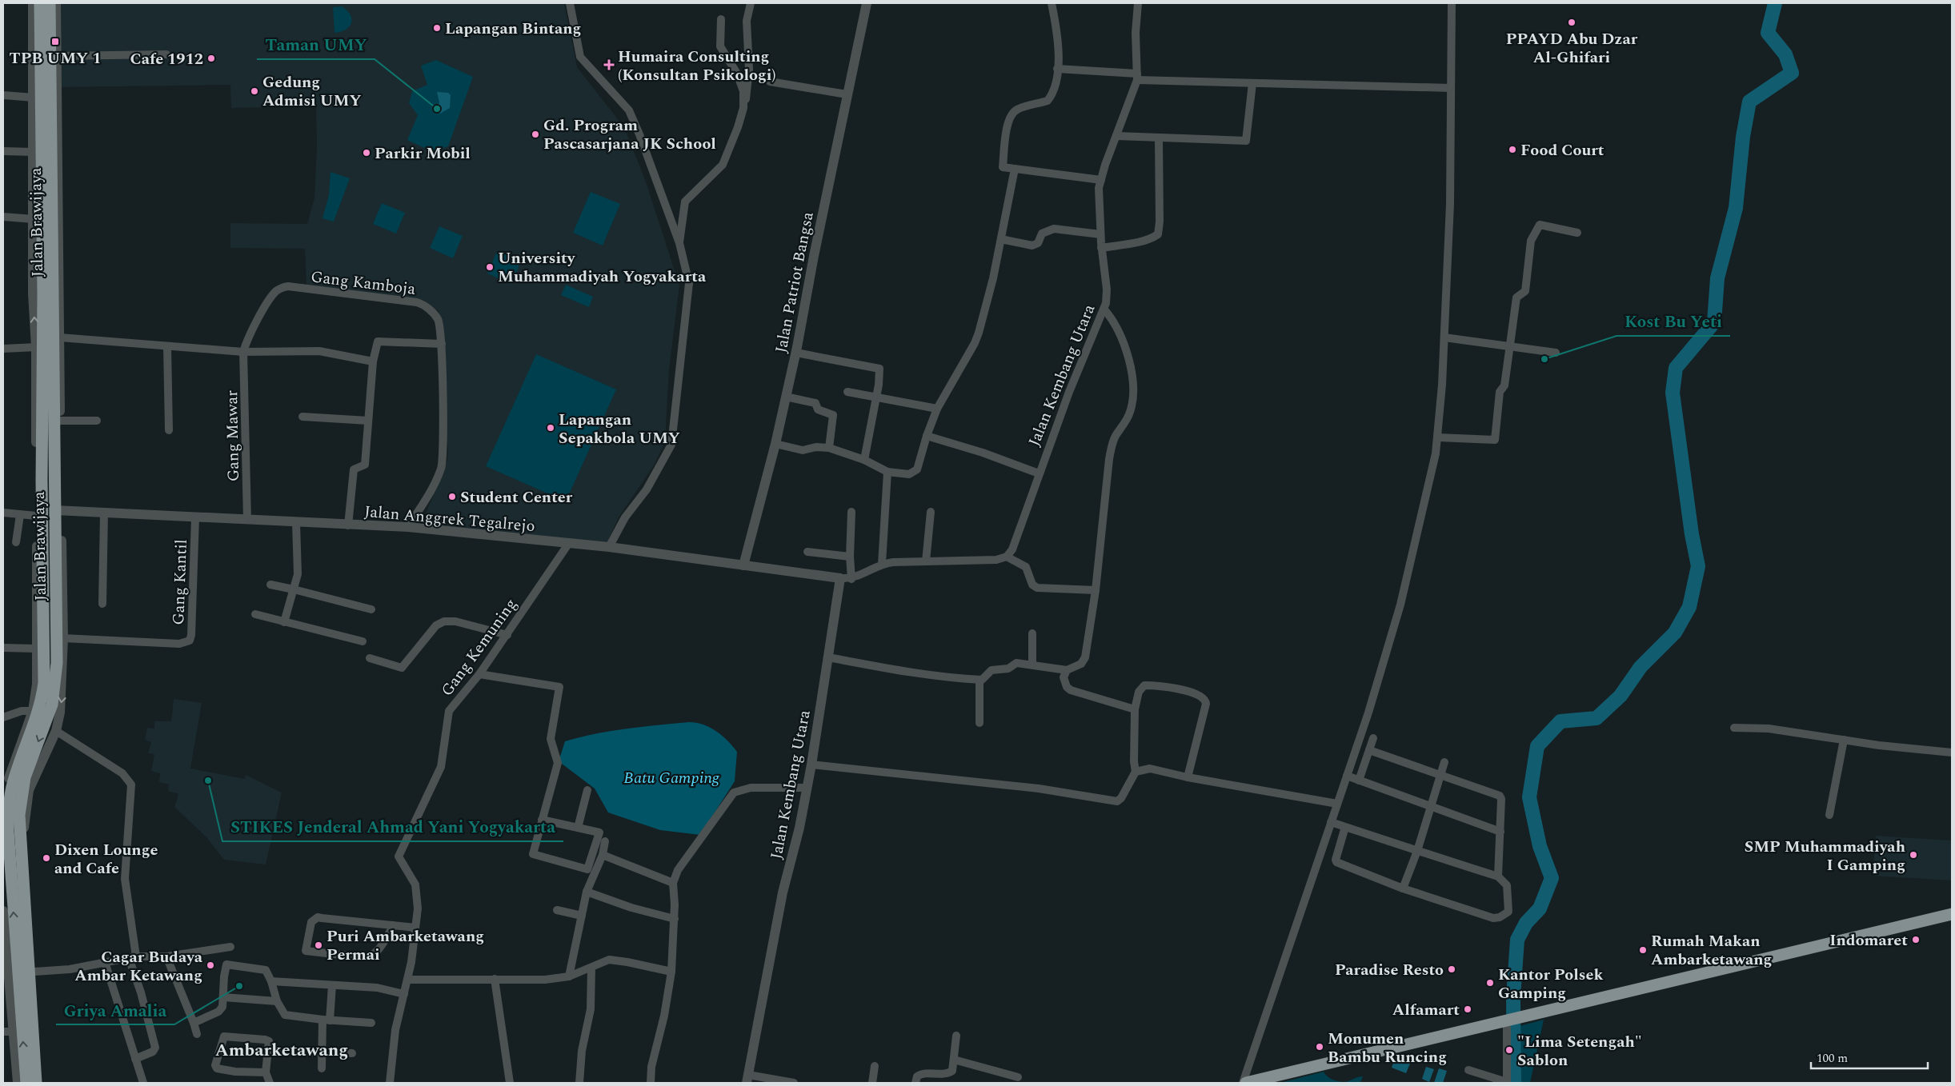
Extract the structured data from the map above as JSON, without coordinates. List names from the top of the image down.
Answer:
{
  "streets": {
    "highway": ["Jalan Brawijaya"],
    "street": [
      "Gang Kamboja",
      "Jalan Patriot Bangsa",
      "Jalan Kembang Utara",
      "Gang Mawar",
      "Jalan Anggrek Tegalrejo",
      "Gang Kantil",
      "Gang Kemuning"
    ]
  },
  "crossings": [
    ["Jalan Brawijaya", "Jalan Anggrek Tegalrejo"],
    ["Gang Kamboja", "Gang Mawar"],
    ["Gang Kamboja", "Jalan Anggrek Tegalrejo"],
    ["Jalan Patriot Bangsa", "Jalan Anggrek Tegalrejo"],
    ["Jalan Kembang Utara", "Jalan Anggrek Tegalrejo"],
    ["Gang Mawar", "Jalan Anggrek Tegalrejo"],
    ["Jalan Anggrek Tegalrejo", "Gang Kantil"],
    ["Jalan Anggrek Tegalrejo", "Gang Kemuning"]
  ],
  "districts": ["Ambarketawang"],
  "parks": ["Batu Gamping"],
  "places": {
    "other": [
      "PPAYD Abu Dzar Al-Ghifari",
      "Lapangan Bintang",
      "Cafe 1912",
      "Gedung Admisi UMY",
      "Taman UMY",
      "Gd. Program Pascasarjana JK School",
      "Food Court",
      "Parkir Mobil",
      "University Muhammadiyah Yogyakarta",
      "Kost Bu Yeti",
      "Lapangan Sepakbola UMY",
      "Student Center",
      "STIKES Jenderal Ahmad Yani Yogyakarta",
      "SMP Muhammadiyah I Gamping",
      "Dixen Lounge and Cafe",
      "Indomaret",
      "Puri Ambarketawang Permai",
      "Rumah Makan Ambarketawang",
      "Cagar Budaya Ambar Ketawang",
      "Paradise Resto",
      "Kantor Polsek Gamping",
      "Griya Amalia",
      "Alfamart",
      "Monumen Bambu Runcing",
      "\"Lima Setengah\" Sablon"
    ],
    "transit": ["TPB UMY 1"],
    "health": ["Humaira Consulting (Konsultan Psikologi)"]
  },
  "scale_bar": "100 m"
}
